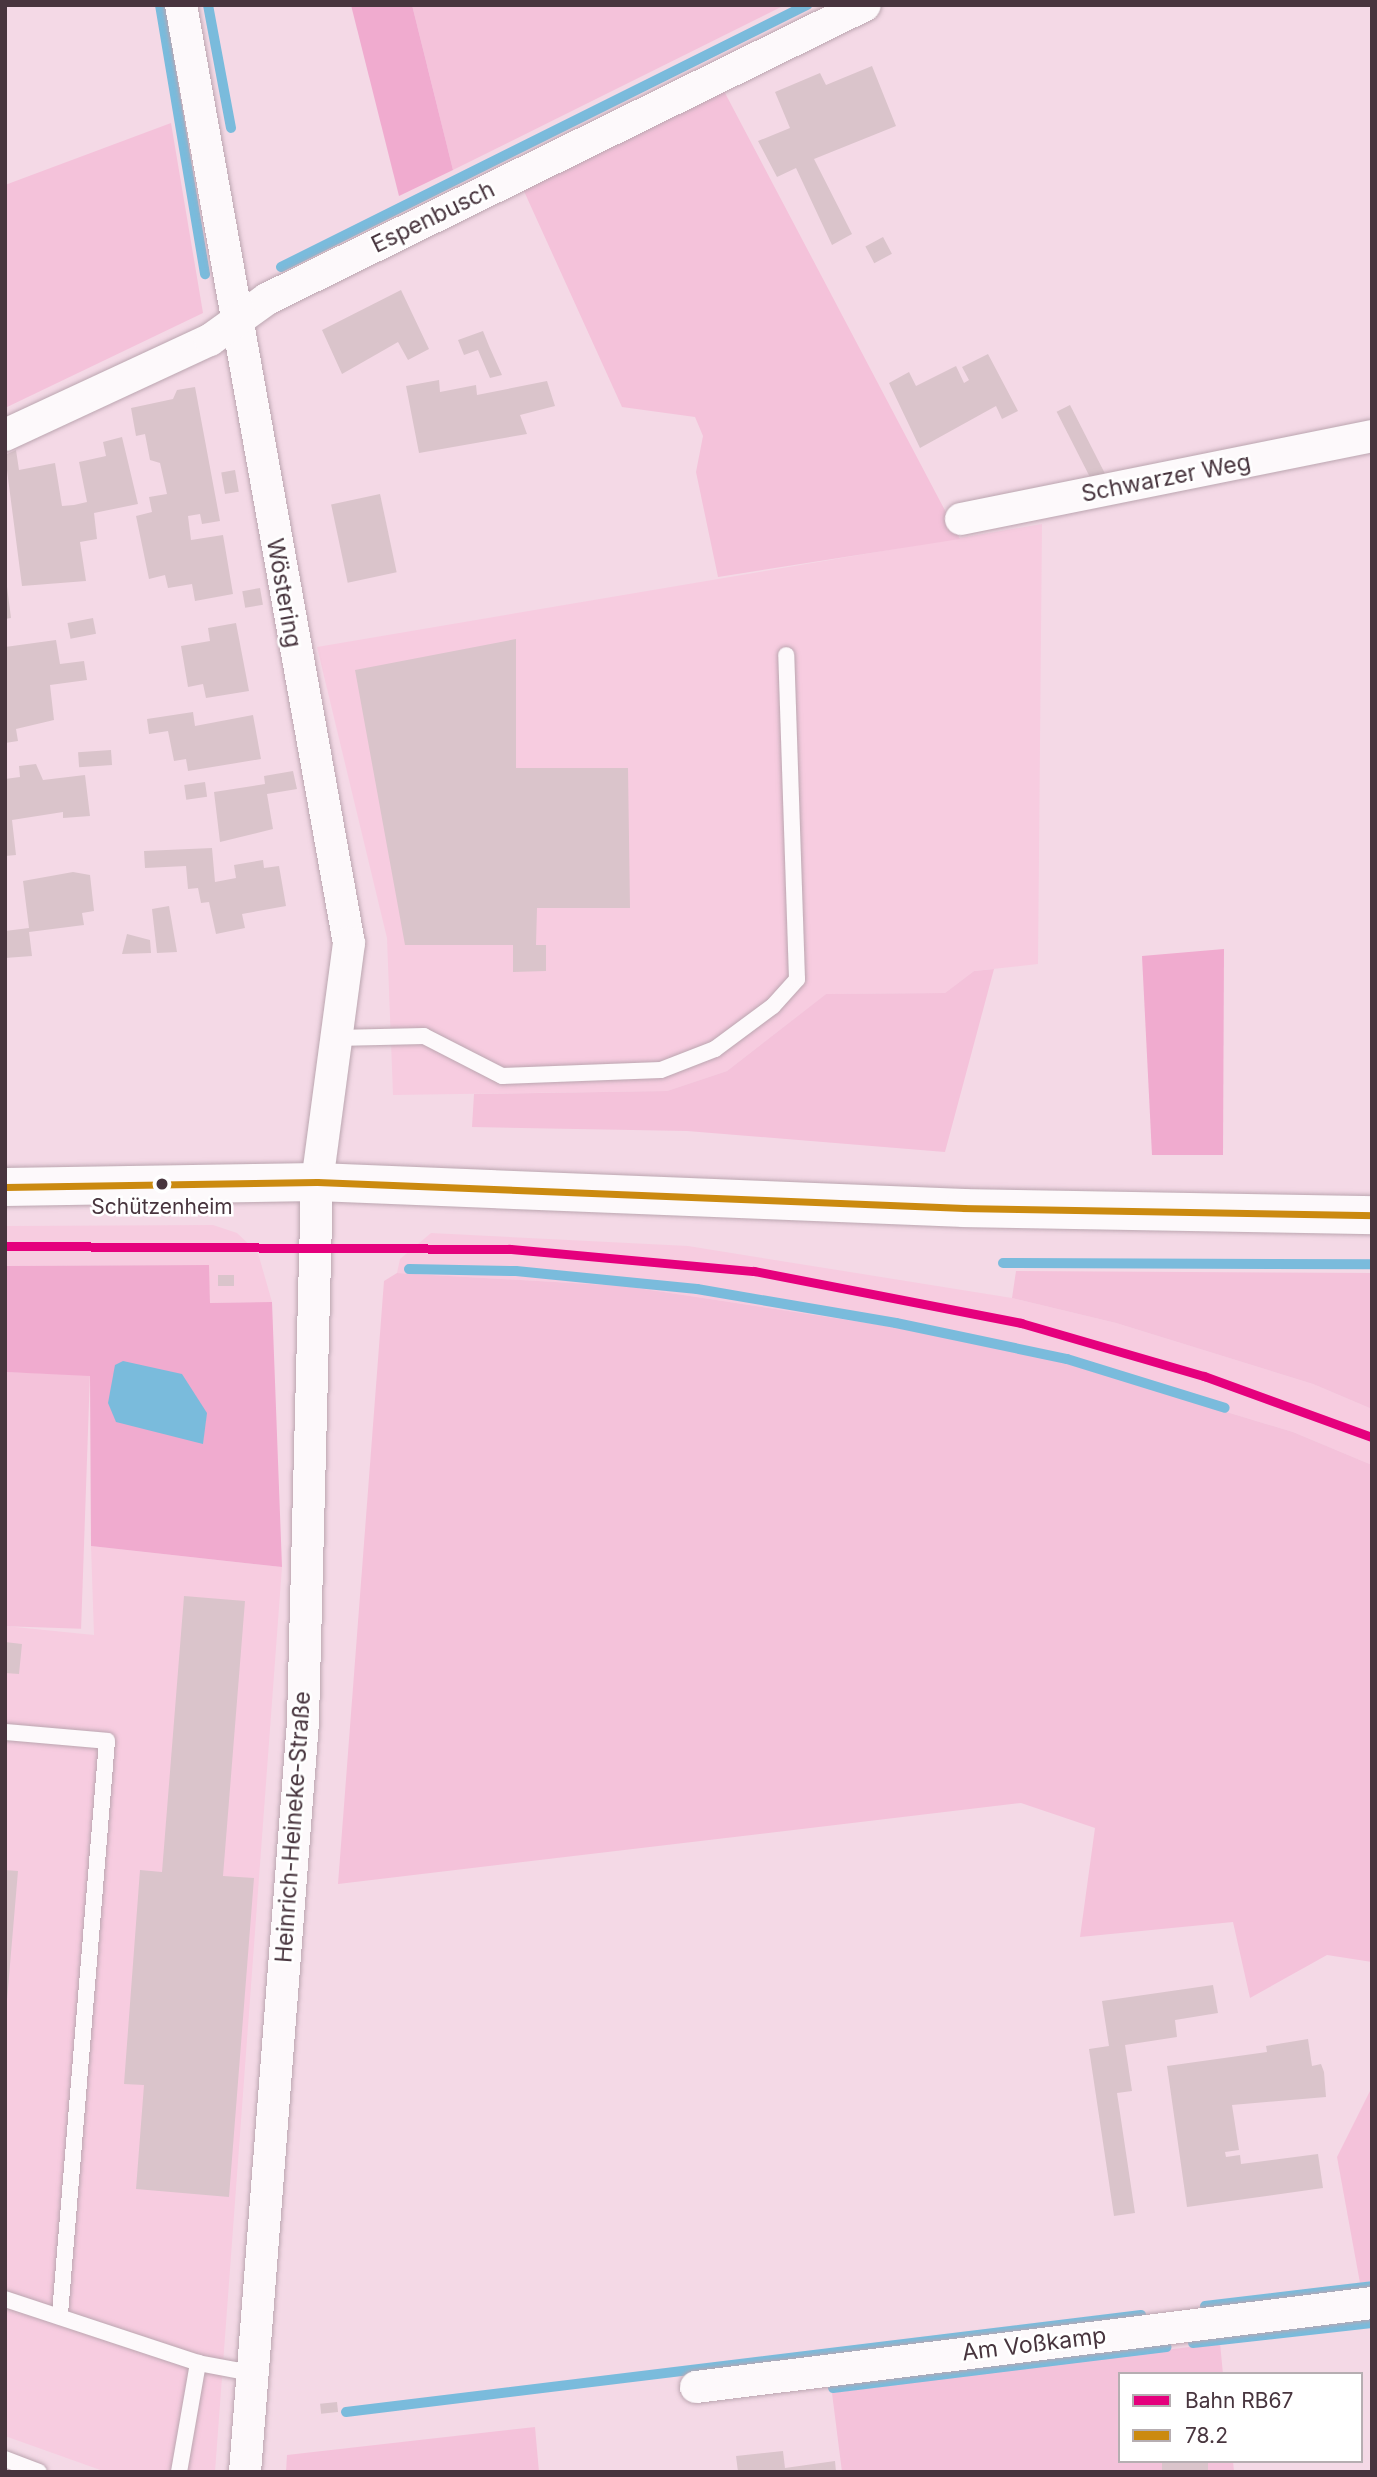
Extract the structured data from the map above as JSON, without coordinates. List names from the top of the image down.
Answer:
{
  "streets": {
    "street": [
      "Espenbusch",
      "Schwarzer Weg",
      "Wöstering",
      "Heinrich-Heineke-Straße",
      "Am Voßkamp"
    ]
  },
  "crossings": [
    ["Espenbusch", "Wöstering"],
    ["Wöstering", "Heinrich-Heineke-Straße"]
  ],
  "places": ["Schützenheim"],
  "lines": ["transit line 78.2", "rail line RB67"],
  "legend": ["Bahn RB67", "78.2"]
}
